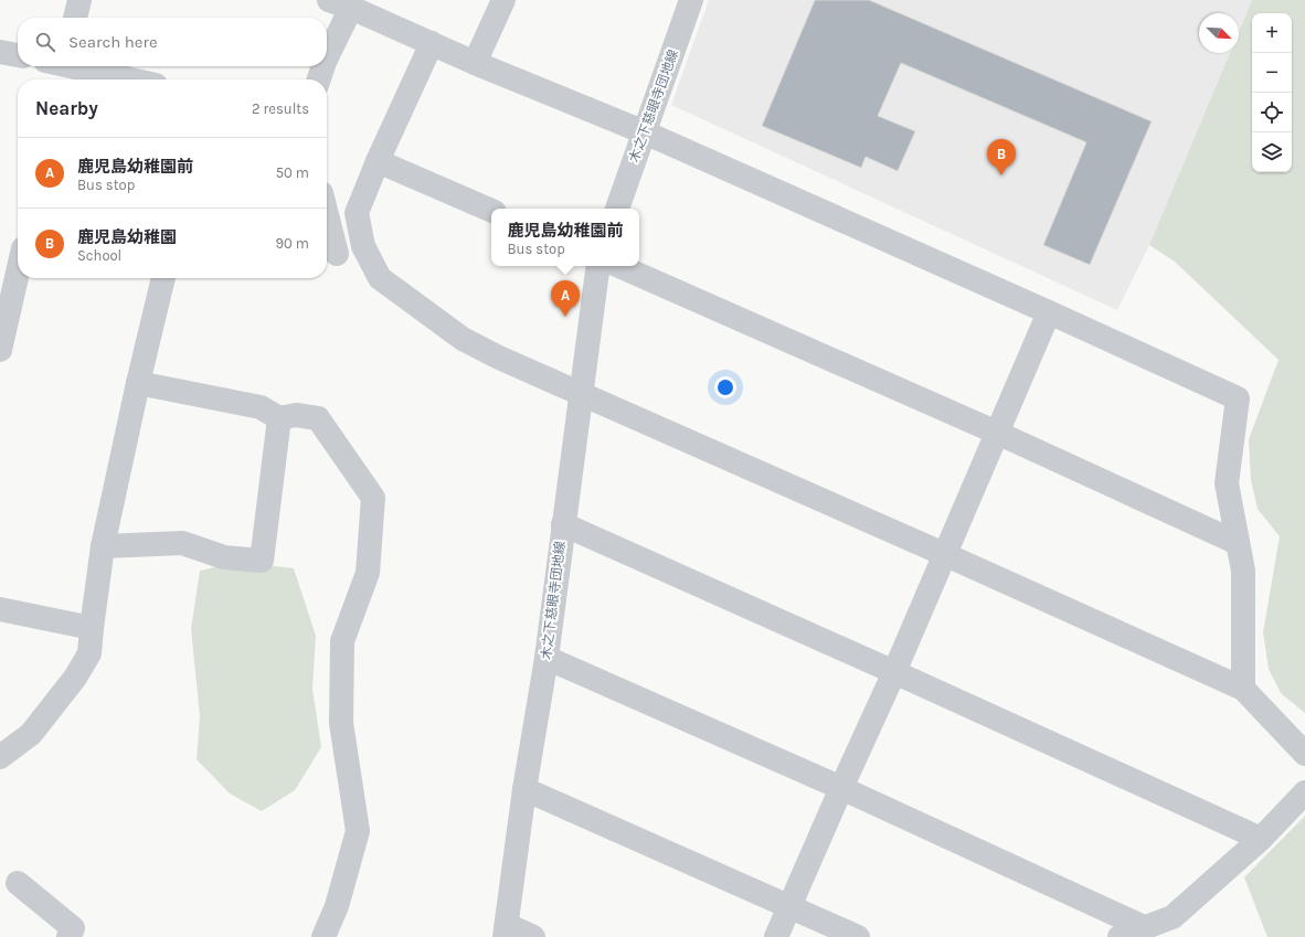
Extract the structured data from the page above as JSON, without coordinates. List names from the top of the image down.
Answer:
{
  "streets": {
    "street": ["木之下慈眼寺団地線"]
  },
  "north": "bottom right",
  "page": {
    "map_buttons": ["+", "−"],
    "search": "Search here",
    "heading": ["Nearby", "2 results"],
    "list": [
      {
        "mark": "A",
        "name": "鹿児島幼稚園前",
        "note": "Bus stop",
        "value": "50 m"
      },
      {
        "mark": "B",
        "name": "鹿児島幼稚園",
        "note": "School",
        "value": "90 m"
      }
    ],
    "pins": ["B", "A"],
    "popup": ["鹿児島幼稚園前", "Bus stop"]
  }
}
